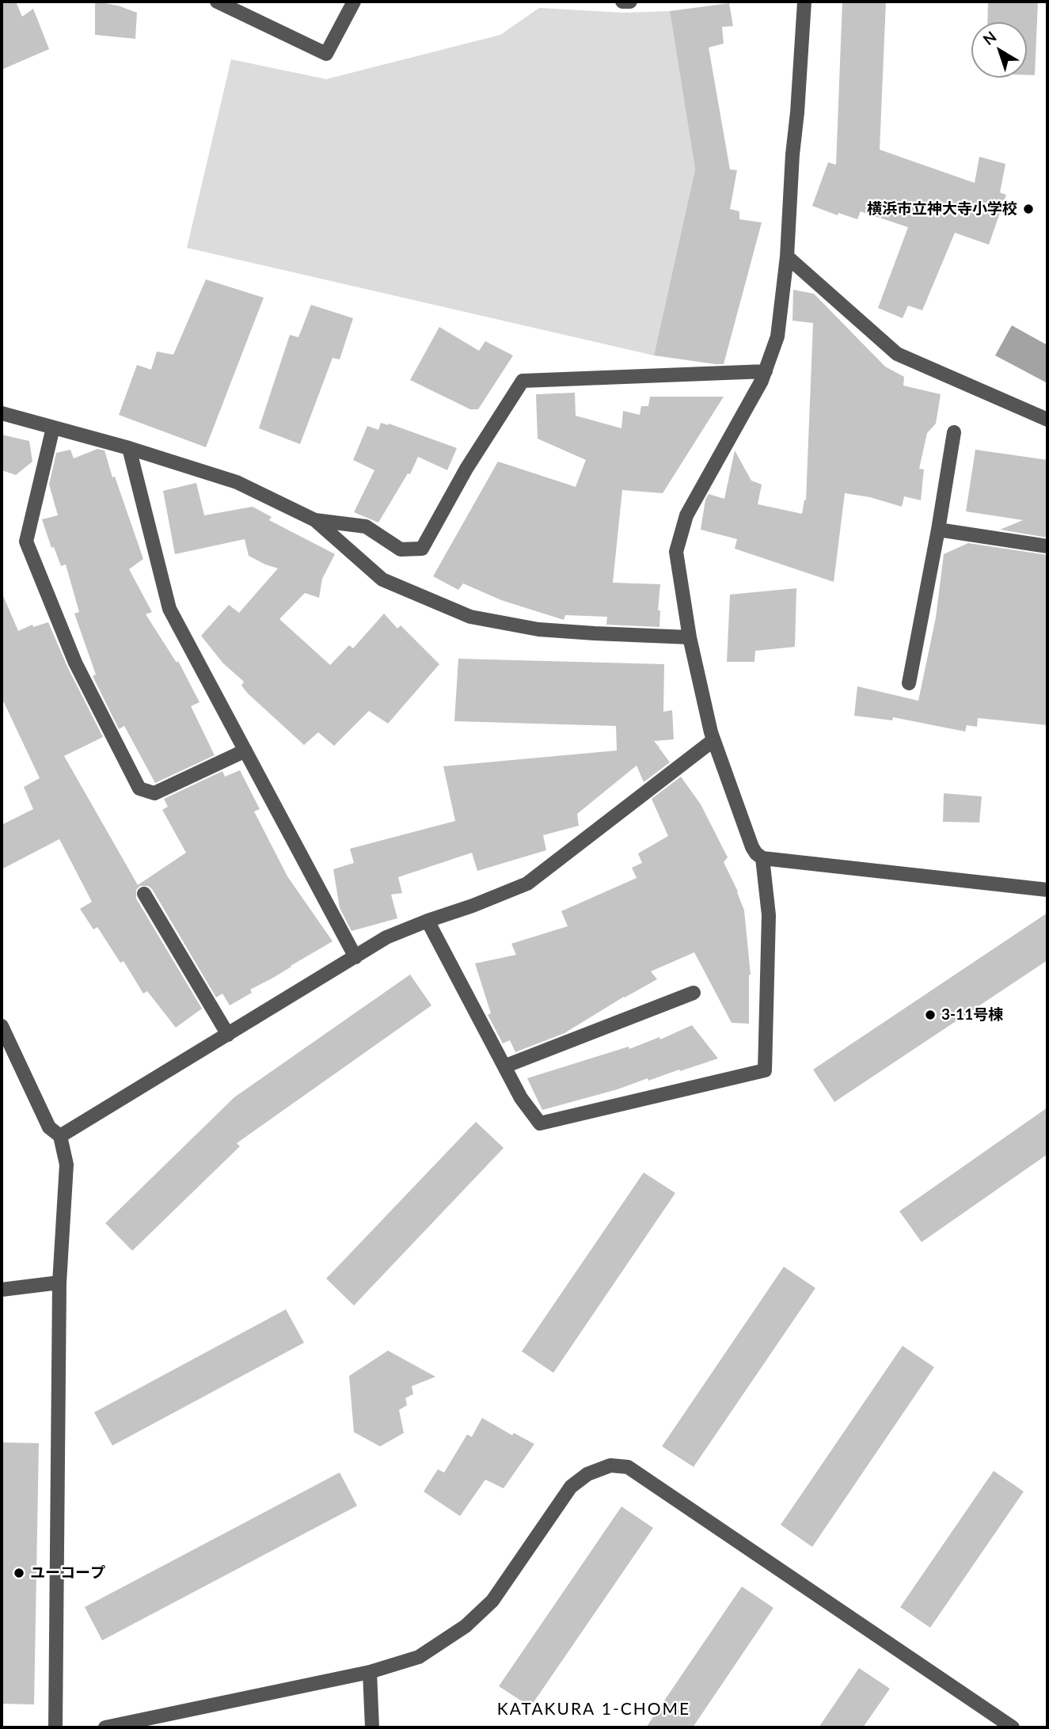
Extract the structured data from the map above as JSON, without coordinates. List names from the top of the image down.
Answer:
{
  "districts": ["KATAKURA 1-CHOME"],
  "places": ["横浜市立神大寺小学校", "3-11号棟", "ユーコープ"],
  "north": "top left"
}
